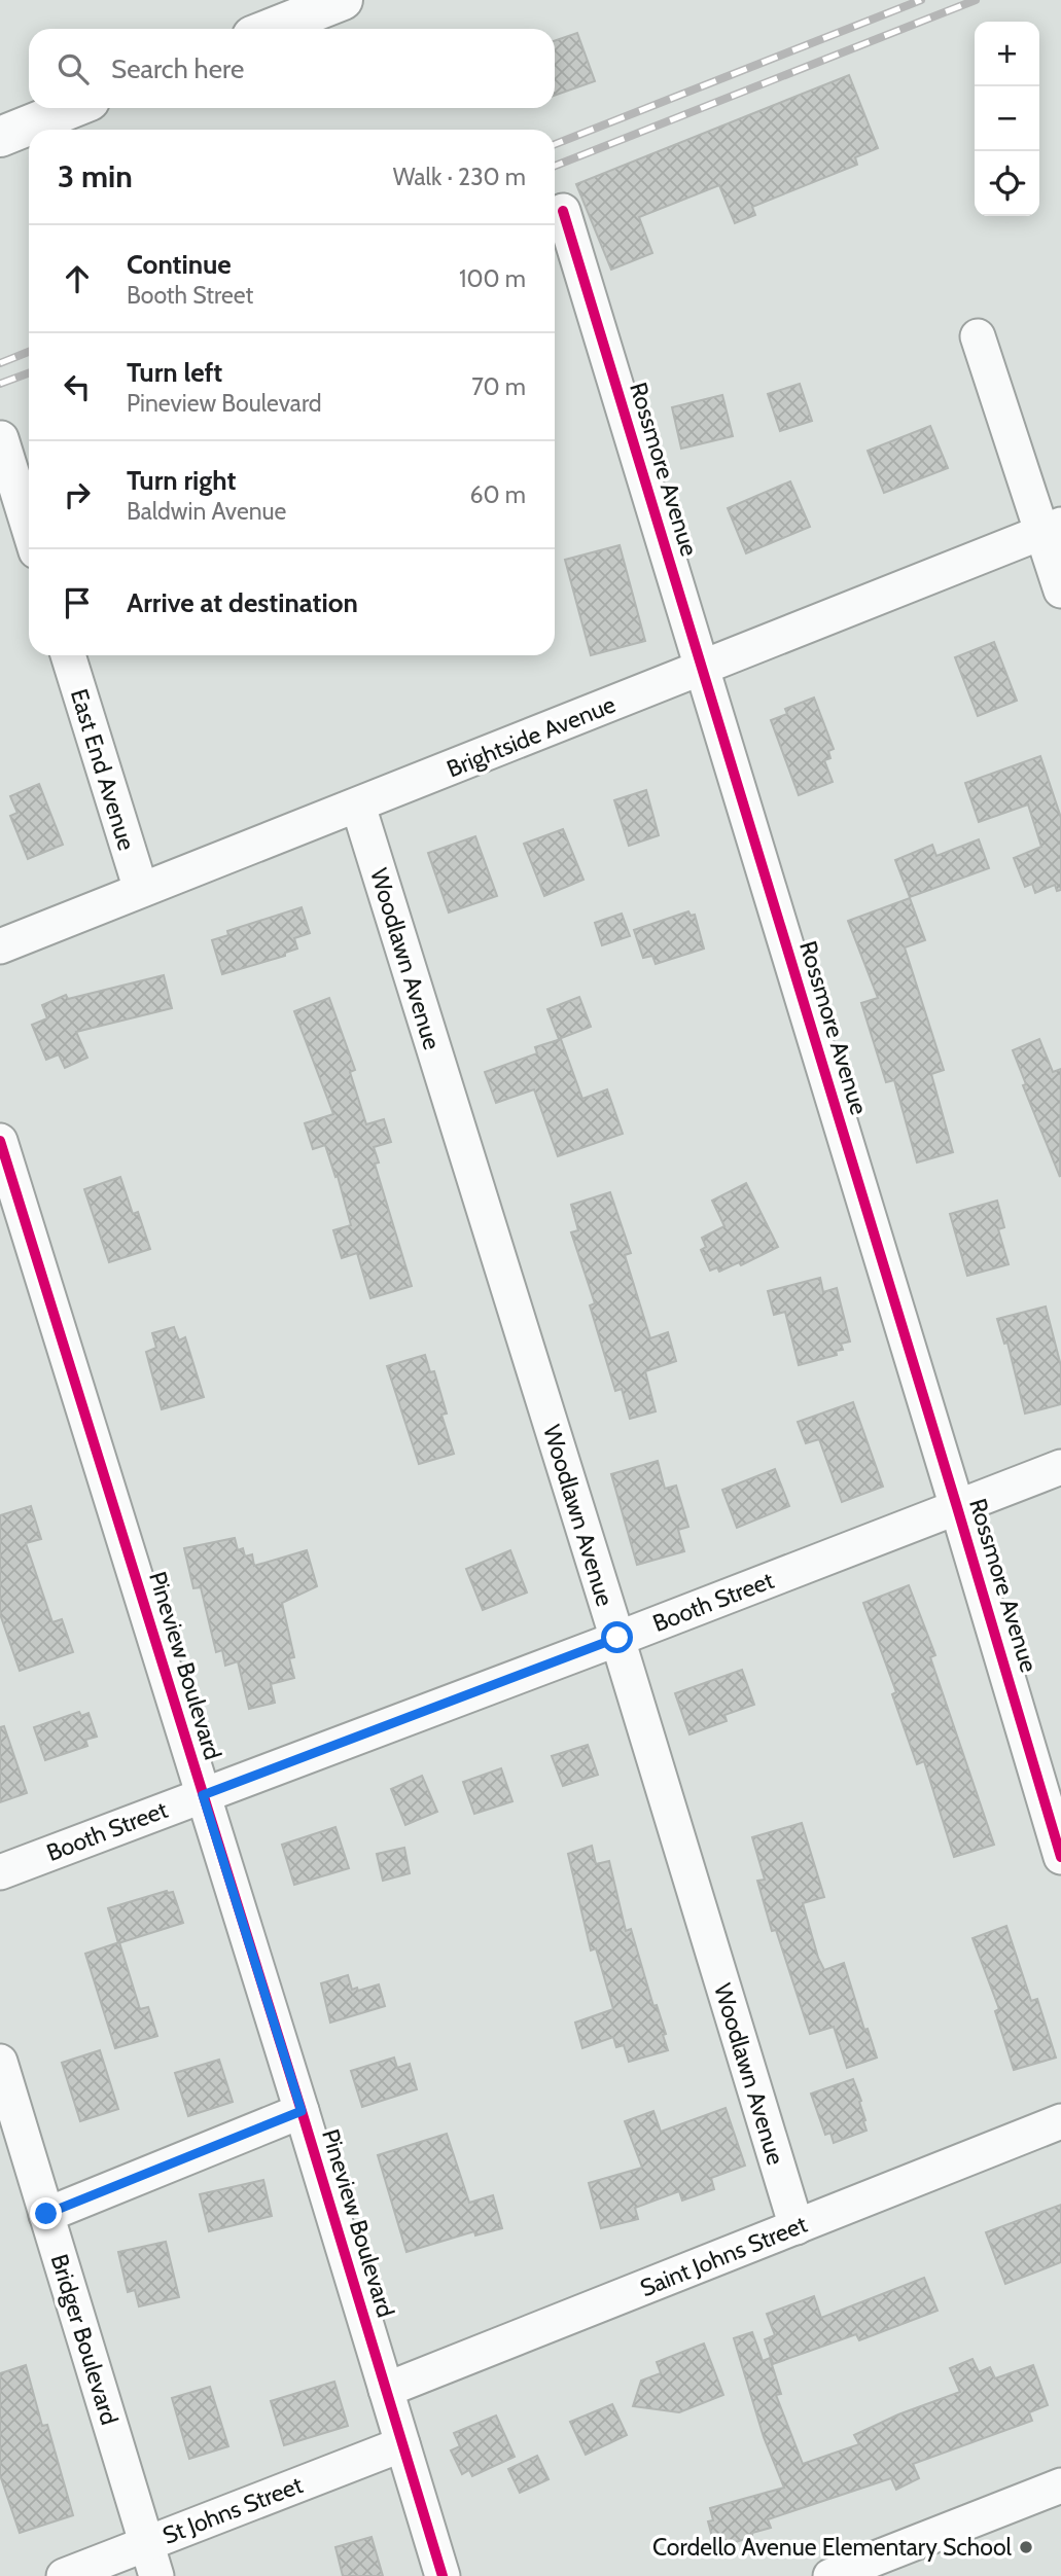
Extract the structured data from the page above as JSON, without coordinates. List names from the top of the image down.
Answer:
{
  "streets": {
    "street": [
      "Rossmore Avenue",
      "Brightside Avenue",
      "East End Avenue",
      "Woodlawn Avenue",
      "Booth Street",
      "Pineview Boulevard",
      "Saint Johns Street",
      "Bridger Boulevard",
      "St Johns Street"
    ]
  },
  "crossings": [
    ["Rossmore Avenue", "Brightside Avenue"],
    ["Rossmore Avenue", "Booth Street"],
    ["Brightside Avenue", "East End Avenue"],
    ["Brightside Avenue", "Woodlawn Avenue"],
    ["Woodlawn Avenue", "Booth Street"],
    ["Woodlawn Avenue", "Saint Johns Street"],
    ["Booth Street", "Pineview Boulevard"],
    ["Pineview Boulevard", "Saint Johns Street"],
    ["Pineview Boulevard", "St Johns Street"],
    ["Bridger Boulevard", "St Johns Street"]
  ],
  "places": ["Cordello Avenue Elementary School"],
  "page": {
    "map_buttons": ["+", "−"],
    "search": "Search here",
    "heading": ["3 min", "Walk · 230 m"],
    "list": [
      ["Continue", "Booth Street", "100 m"],
      ["Turn left", "Pineview Boulevard", "70 m"],
      ["Turn right", "Baldwin Avenue", "60 m"],
      "Arrive at destination"
    ]
  }
}
